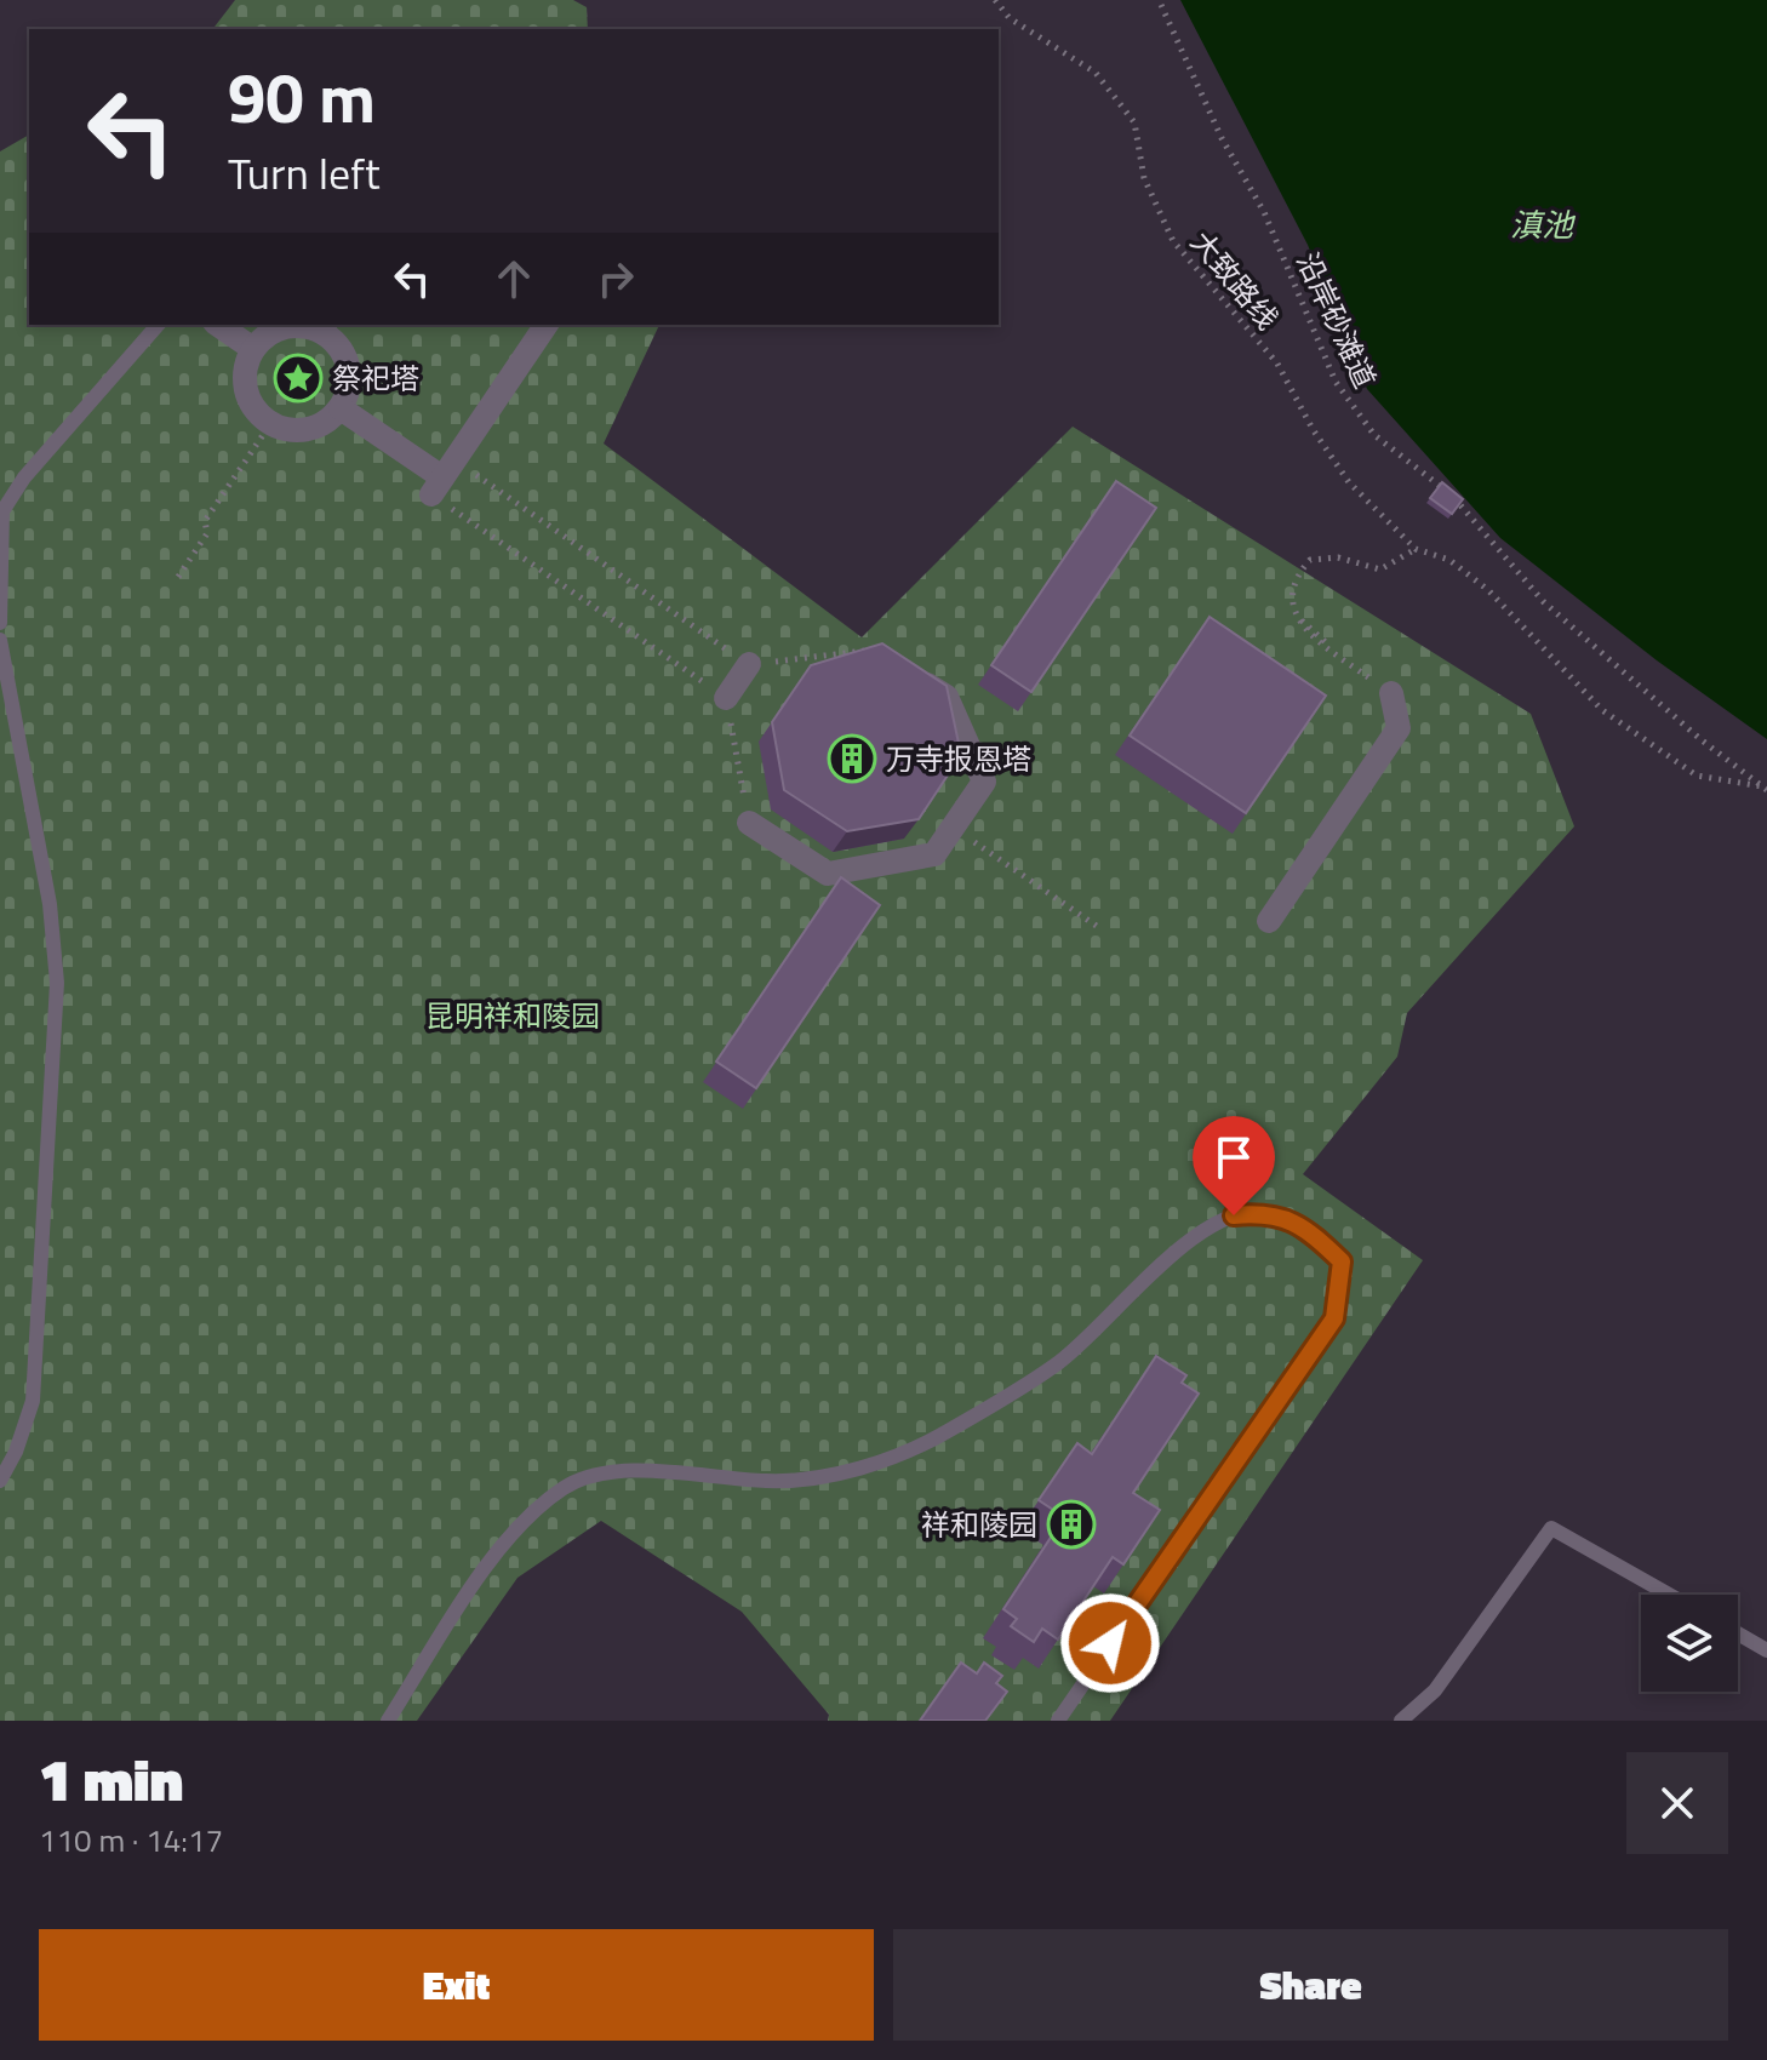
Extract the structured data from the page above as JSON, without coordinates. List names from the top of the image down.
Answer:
{
  "streets": {
    "path": ["大致路线", "沿岸砂滩道"]
  },
  "water": ["滇池"],
  "parks": ["昆明祥和陵园"],
  "places": {
    "place": ["祭祀塔"],
    "building": ["万寺报恩塔", "祥和陵园"]
  },
  "page": {
    "turn": ["90 m", "Turn left"],
    "heading": ["1 min", "110 m · 14:17"],
    "buttons": ["Exit", "Share"]
  }
}
